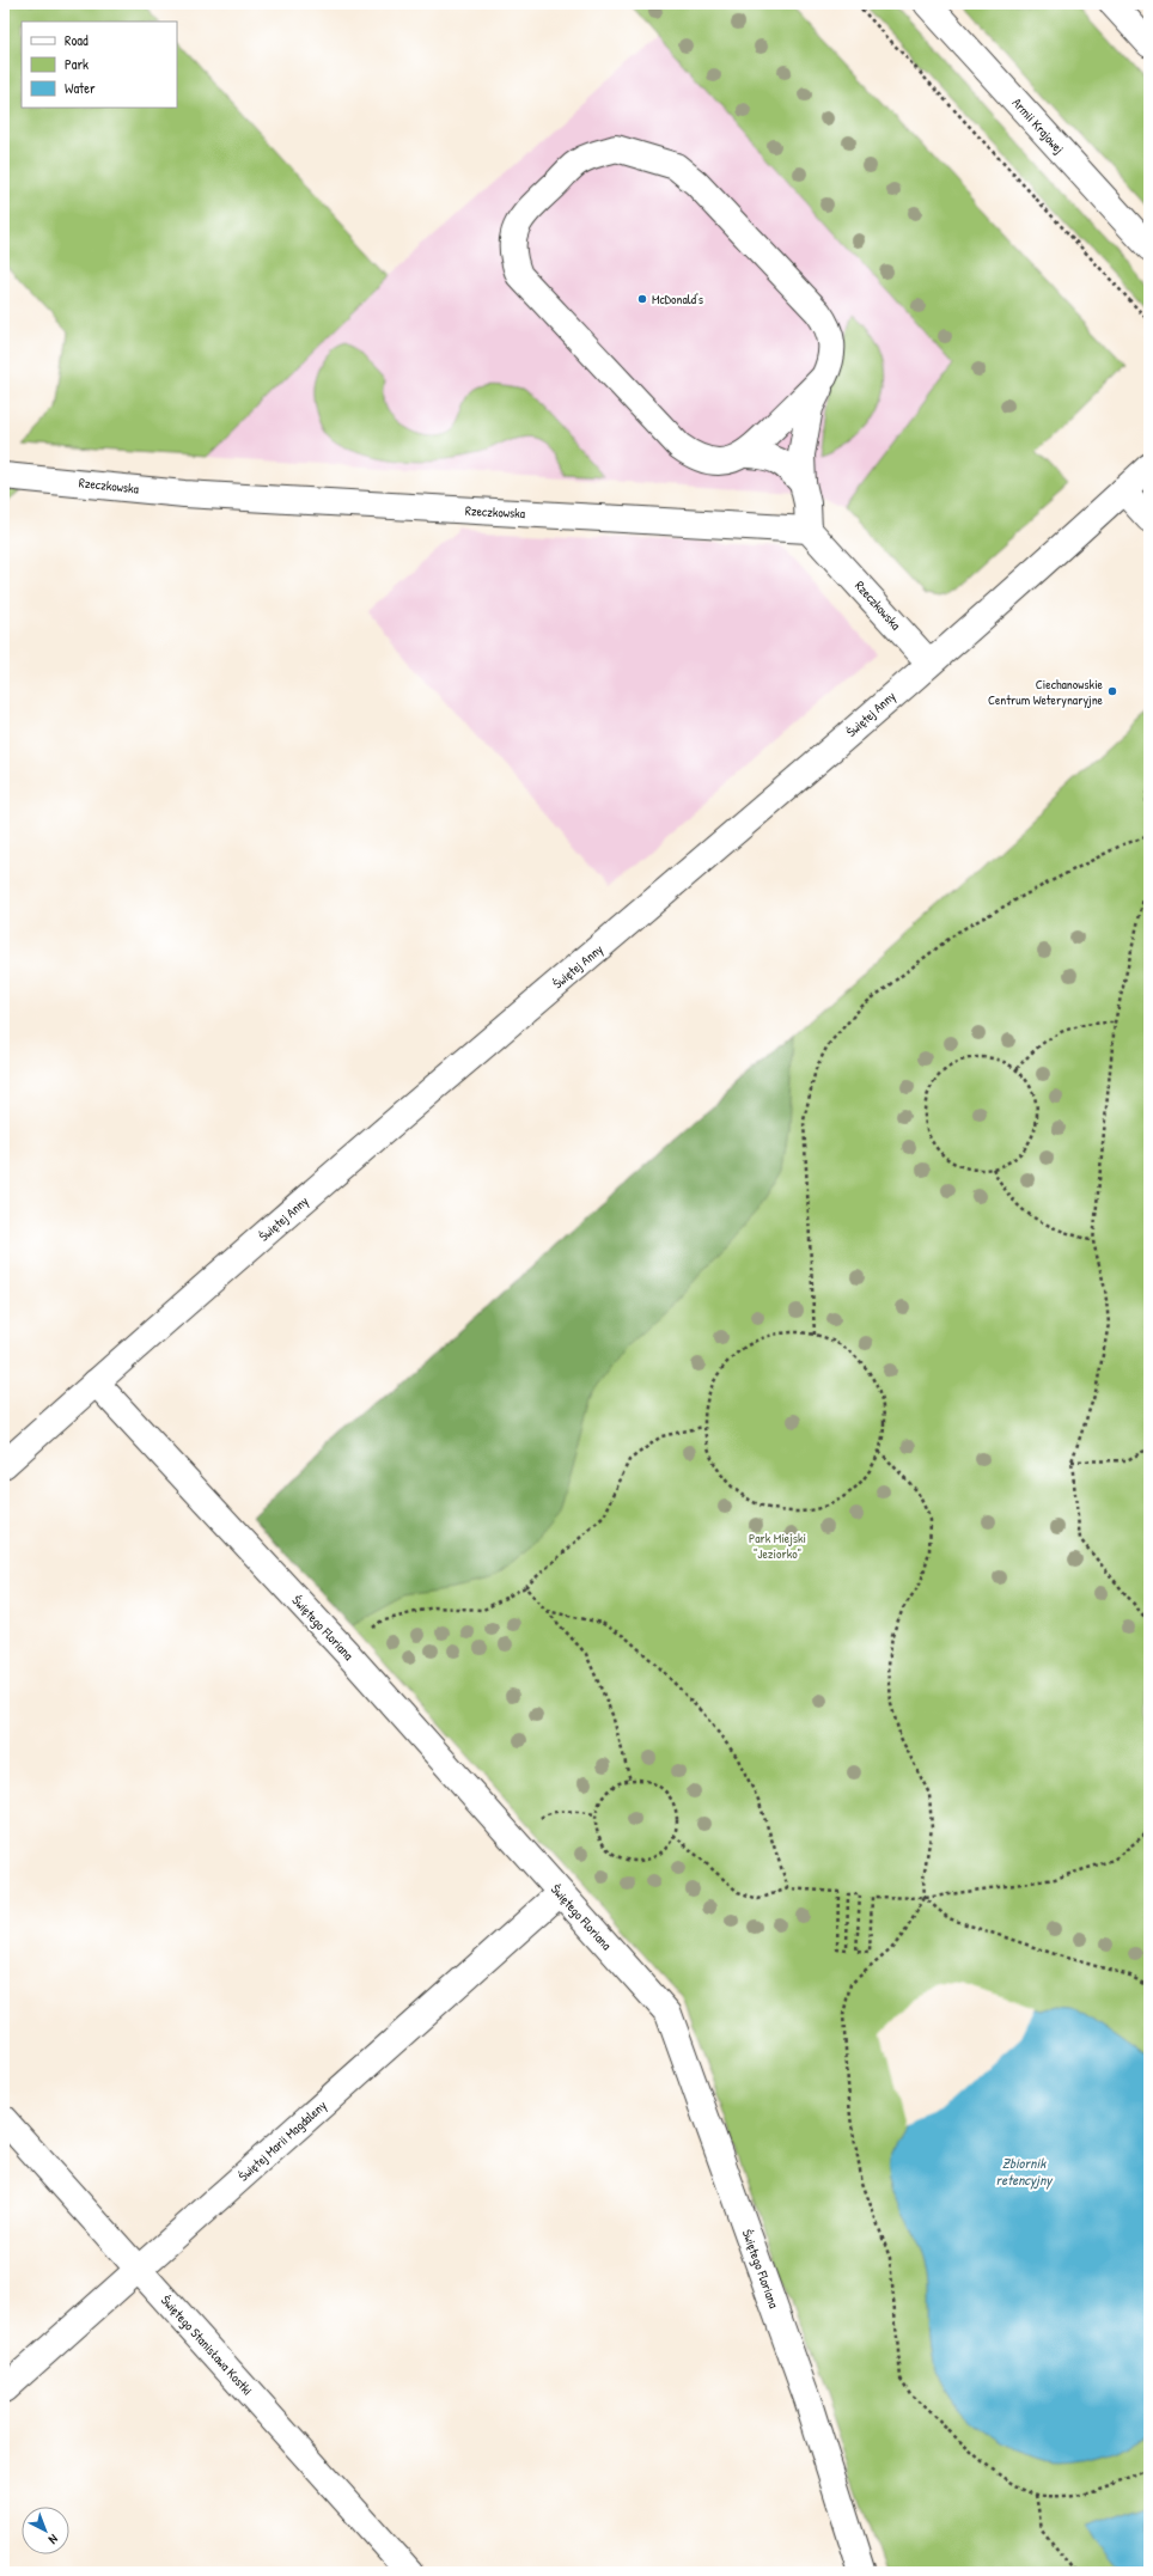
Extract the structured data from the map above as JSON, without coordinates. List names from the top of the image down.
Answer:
{
  "streets": {
    "street": [
      "Armii Krajowej",
      "Rzeczkowska",
      "Świętej Anny",
      "Świętego Floriana",
      "Świętej Marii Magdaleny",
      "Świętego Stanisława Kostki"
    ]
  },
  "crossings": [
    ["Rzeczkowska", "Świętej Anny"],
    ["Świętej Anny", "Świętego Floriana"],
    ["Świętego Floriana", "Świętej Marii Magdaleny"],
    ["Świętej Marii Magdaleny", "Świętego Stanisława Kostki"]
  ],
  "water": ["Zbiornik retencyjny"],
  "parks": ["Park Miejski \"Jeziorko\""],
  "places": ["McDonald's", "Ciechanowskie Centrum Weterynaryjne"],
  "legend": ["Road", "Park", "Water"],
  "north": "bottom right"
}
